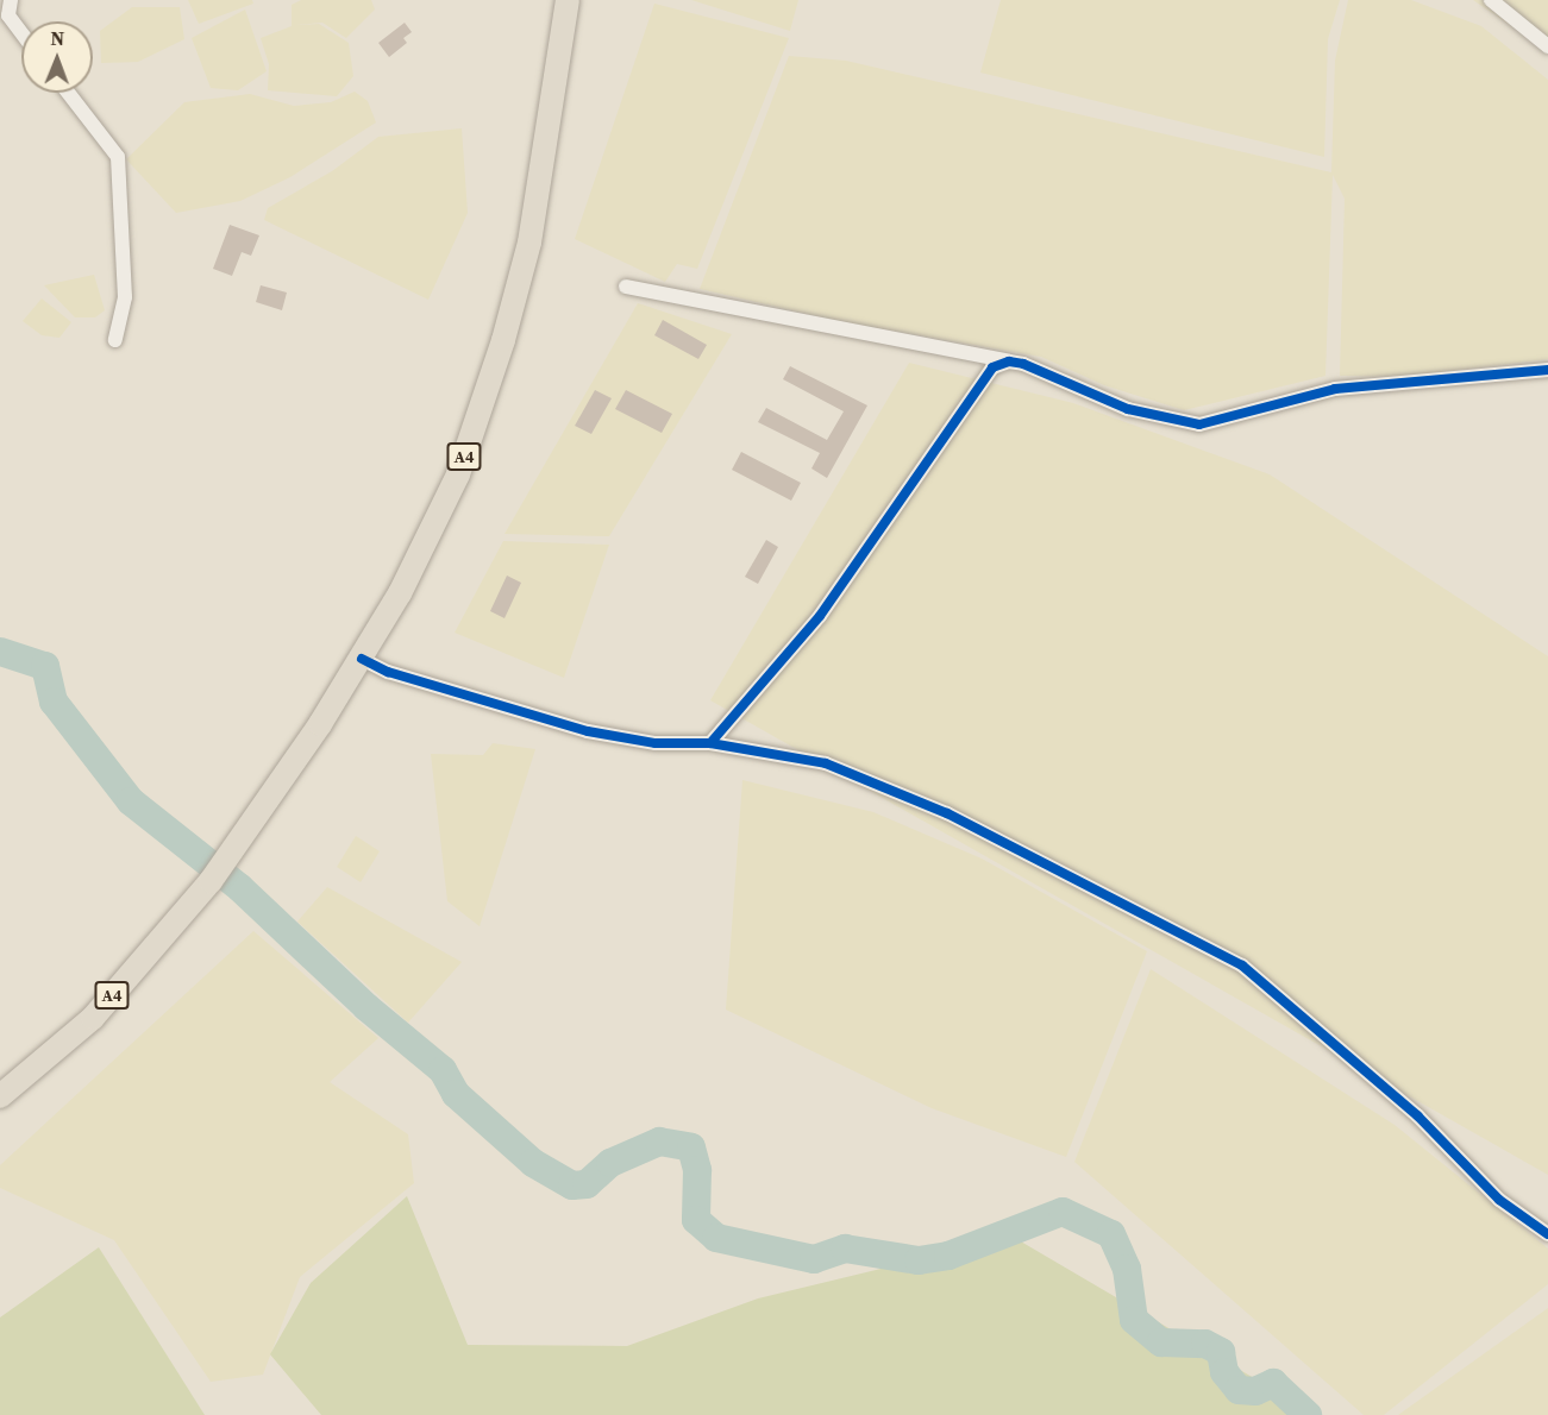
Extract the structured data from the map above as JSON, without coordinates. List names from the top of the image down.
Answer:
{
  "streets": {
    "highway": ["A4"]
  },
  "north": "top"
}
